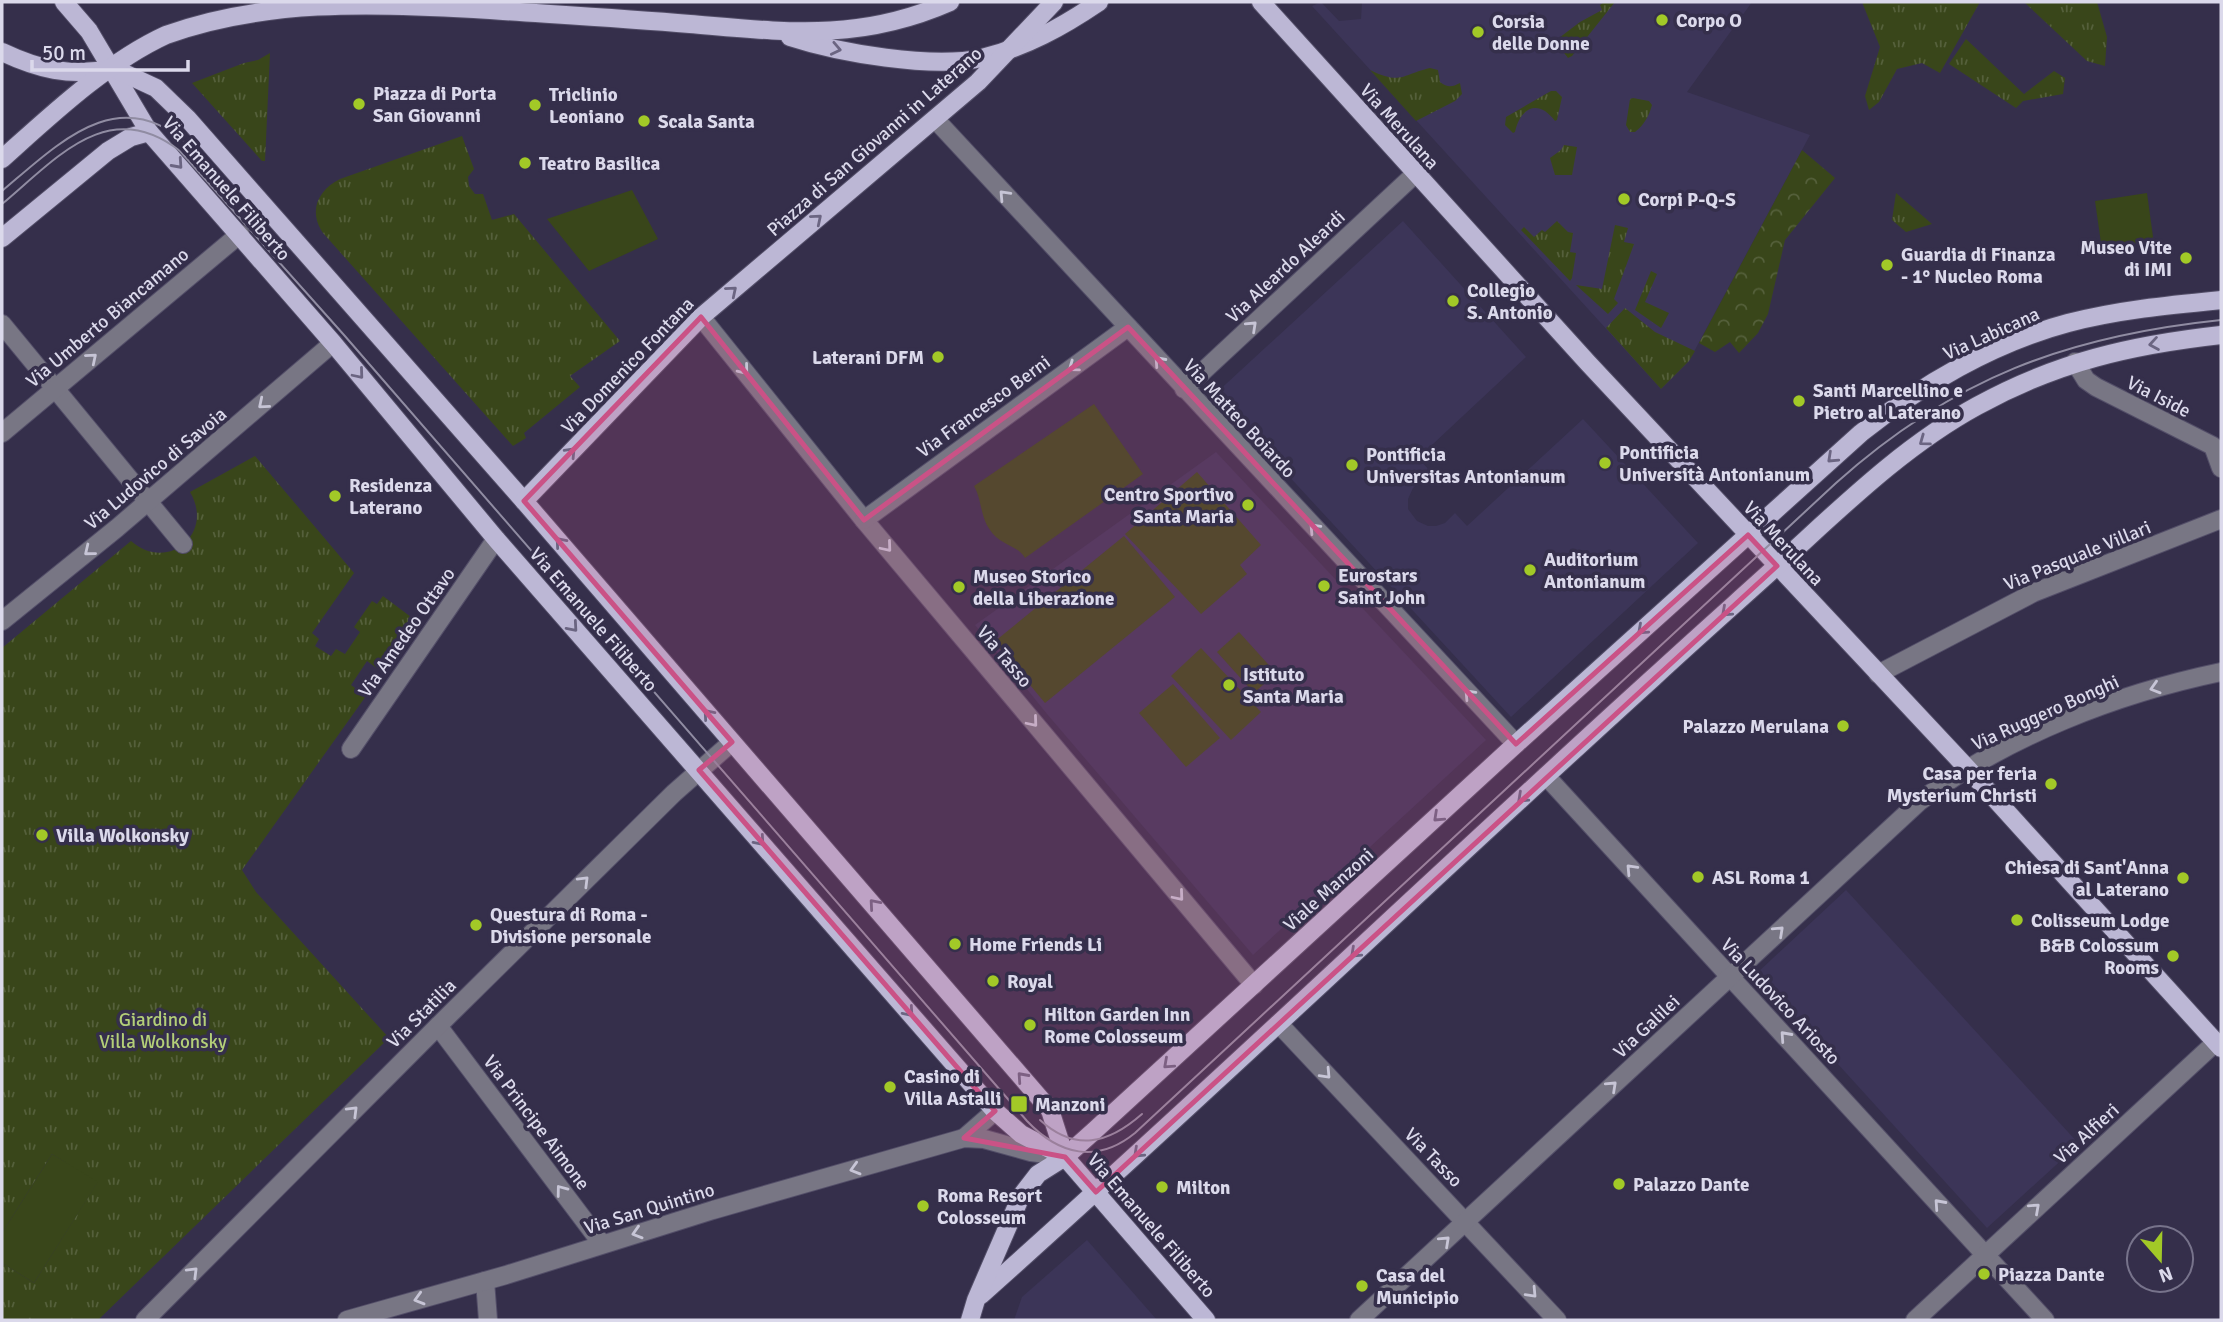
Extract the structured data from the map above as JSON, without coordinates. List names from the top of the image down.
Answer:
{
  "streets": {
    "main road": [
      "Via Merulana",
      "Piazza di San Giovanni in Laterano",
      "Via Emanuele Filiberto",
      "Via Labicana",
      "Via Domenico Fontana",
      "Viale Manzoni"
    ],
    "street": [
      "Via Aleardo Aleardi",
      "Via Umberto Biancamano",
      "Via Iside",
      "Via Francesco Berni",
      "Via Matteo Boiardo",
      "Via Ludovico di Savoia",
      "Via Pasquale Villari",
      "Via Amedeo Ottavo",
      "Via Tasso",
      "Via Ruggero Bonghi",
      "Via Ludovico Ariosto",
      "Via Statilia",
      "Via Galilei",
      "Via Principe Aimone",
      "Via Alfieri",
      "Via San Quintino"
    ]
  },
  "crossings": [
    ["Via Merulana", "Via Aleardo Aleardi"],
    ["Via Merulana", "Via Labicana"],
    ["Via Merulana", "Via Pasquale Villari"],
    ["Via Merulana", "Via Ruggero Bonghi"],
    ["Via Merulana", "Viale Manzoni"],
    ["Via Merulana", "Via Galilei"],
    ["Via Merulana", "Via Alfieri"],
    ["Piazza di San Giovanni in Laterano", "Via Domenico Fontana"],
    ["Piazza di San Giovanni in Laterano", "Via Matteo Boiardo"],
    ["Via Emanuele Filiberto", "Via Umberto Biancamano"],
    ["Via Emanuele Filiberto", "Via Domenico Fontana"],
    ["Via Emanuele Filiberto", "Via Ludovico di Savoia"],
    ["Via Emanuele Filiberto", "Via Amedeo Ottavo"],
    ["Via Emanuele Filiberto", "Viale Manzoni"],
    ["Via Emanuele Filiberto", "Via Statilia"],
    ["Via Emanuele Filiberto", "Via San Quintino"],
    ["Via Aleardo Aleardi", "Via Matteo Boiardo"],
    ["Via Labicana", "Viale Manzoni"],
    ["Via Domenico Fontana", "Via Tasso"],
    ["Via Francesco Berni", "Via Matteo Boiardo"],
    ["Via Francesco Berni", "Via Tasso"],
    ["Via Matteo Boiardo", "Viale Manzoni"],
    ["Via Tasso", "Viale Manzoni"],
    ["Via Tasso", "Via Galilei"],
    ["Via Ruggero Bonghi", "Via Galilei"],
    ["Viale Manzoni", "Via San Quintino"],
    ["Via Ludovico Ariosto", "Via Galilei"],
    ["Via Ludovico Ariosto", "Via Alfieri"],
    ["Via Statilia", "Via Principe Aimone"],
    ["Via Principe Aimone", "Via San Quintino"]
  ],
  "one_way": [
    "Via Aleardo Aleardi",
    "Via Umberto Biancamano",
    "Via Domenico Fontana",
    "Via Francesco Berni",
    "Via Matteo Boiardo",
    "Via Ludovico di Savoia",
    "Via Tasso",
    "Via Ruggero Bonghi",
    "Via Ludovico Ariosto",
    "Via Statilia",
    "Via Galilei",
    "Via Principe Aimone",
    "Via Alfieri",
    "Via San Quintino"
  ],
  "parks": ["Giardino di Villa Wolkonsky"],
  "places": {
    "other": [
      "Corpo O",
      "Corsia delle Donne",
      "Piazza di Porta San Giovanni",
      "Triclinio Leoniano",
      "Scala Santa",
      "Teatro Basilica",
      "Corpi P-Q-S",
      "Museo Vite di IMI",
      "Guardia di Finanza - 1° Nucleo Roma",
      "Collegio S. Antonio",
      "Laterani DFM",
      "Santi Marcellino e Pietro al Laterano",
      "Pontificia Università Antonianum",
      "Pontificia Universitas Antonianum",
      "Residenza Laterano",
      "Centro Sportivo Santa Maria",
      "Auditorium Antonianum",
      "Eurostars Saint John",
      "Museo Storico della Liberazione",
      "Istituto Santa Maria",
      "Palazzo Merulana",
      "Casa per feria Mysterium Christi",
      "Villa Wolkonsky",
      "ASL Roma 1",
      "Chiesa di Sant'Anna al Laterano",
      "Colisseum Lodge",
      "Questura di Roma - Divisione personale",
      "Home Friends Li",
      "B&B Colossum Rooms",
      "Royal",
      "Hilton Garden Inn Rome Colosseum",
      "Casino di Villa Astalli",
      "Palazzo Dante",
      "Milton",
      "Roma Resort Colosseum",
      "Piazza Dante",
      "Casa del Municipio"
    ],
    "transit": ["Manzoni"]
  },
  "scale_bar": "50 m",
  "north": "bottom"
}
